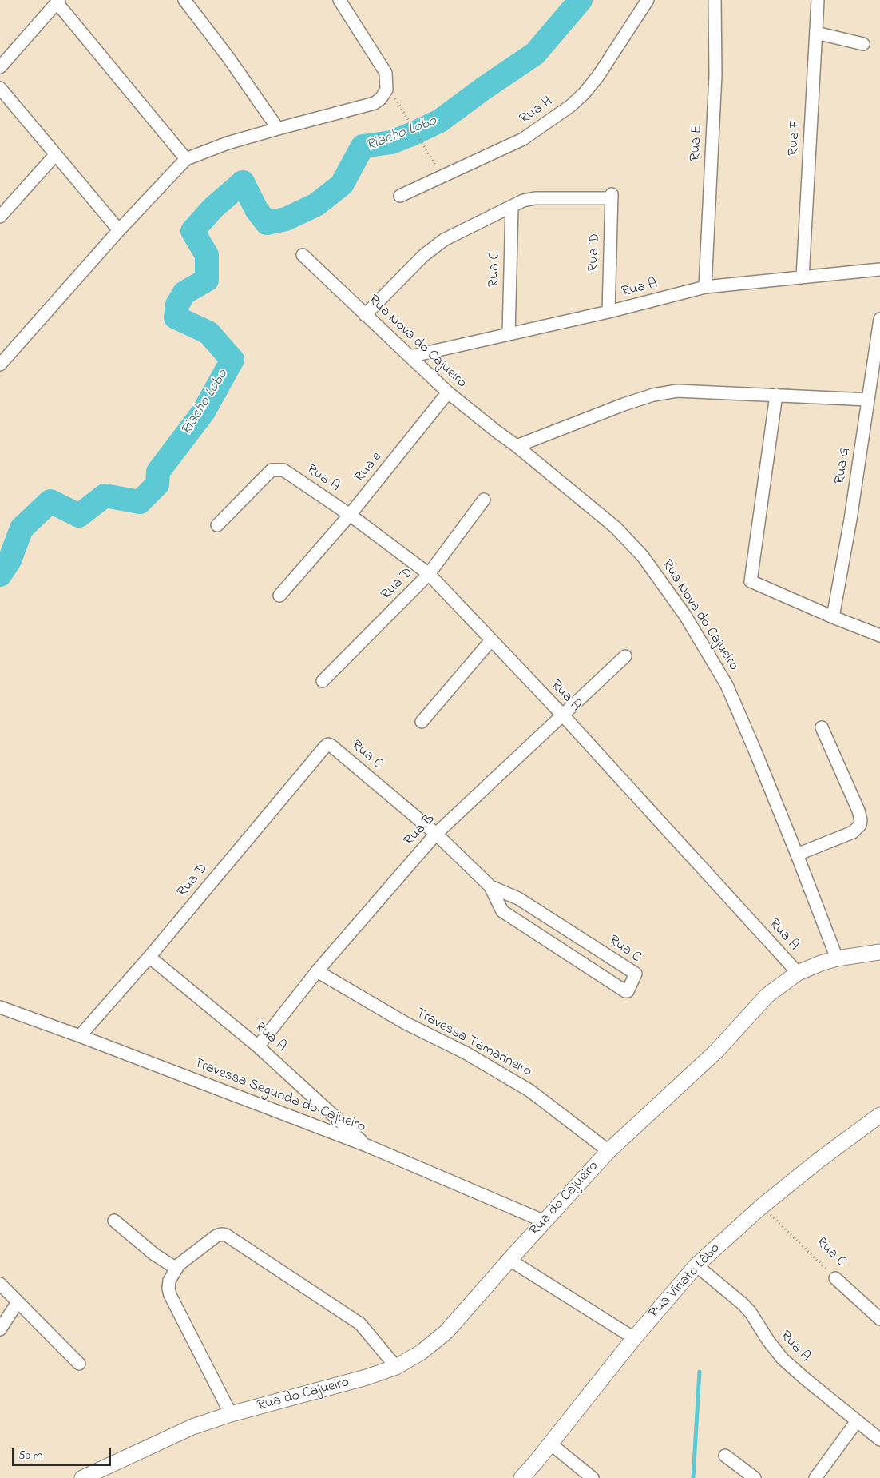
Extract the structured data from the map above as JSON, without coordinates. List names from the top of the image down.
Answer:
{
  "streets": {
    "street": [
      "Rua H",
      "Rua F",
      "Rua E",
      "Rua D",
      "Rua C",
      "Rua A",
      "Rua Nova do Cajueiro",
      "Rua G",
      "Rua e",
      "Rua B",
      "Travessa Tamarineiro",
      "Travessa Segunda do Cajueiro",
      "Rua do Cajueiro",
      "Rua Viriato Lôbo"
    ]
  },
  "crossings": [
    ["Rua F", "Rua A"],
    ["Rua E", "Rua A"],
    ["Rua D", "Rua C"],
    ["Rua D", "Rua A"],
    ["Rua D", "Travessa Segunda do Cajueiro"],
    ["Rua C", "Rua A"],
    ["Rua C", "Rua B"],
    ["Rua C", "Rua Viriato Lôbo"],
    ["Rua A", "Rua Nova do Cajueiro"],
    ["Rua A", "Rua e"],
    ["Rua A", "Rua B"],
    ["Rua A", "Travessa Segunda do Cajueiro"],
    ["Rua A", "Rua do Cajueiro"],
    ["Rua A", "Rua Viriato Lôbo"],
    ["Rua Nova do Cajueiro", "Rua e"],
    ["Rua Nova do Cajueiro", "Rua do Cajueiro"],
    ["Rua B", "Travessa Tamarineiro"],
    ["Travessa Tamarineiro", "Rua do Cajueiro"],
    ["Travessa Segunda do Cajueiro", "Rua do Cajueiro"]
  ],
  "water": ["Riacho Lobo"],
  "scale_bar": "50 m"
}
